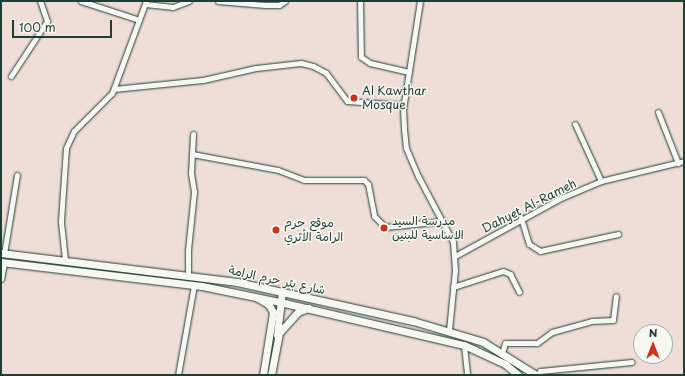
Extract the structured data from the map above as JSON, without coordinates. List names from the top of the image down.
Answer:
{
  "streets": {
    "main road": ["شارع بئر حرم الرامة"],
    "street": ["Dahyet Al-Rameh"]
  },
  "places": ["Al Kawthar Mosque", "مدرسة السيد الاساسية للبنين", "موقع حرم الرامة الأثري"],
  "scale_bar": "100 m",
  "north": "top"
}
